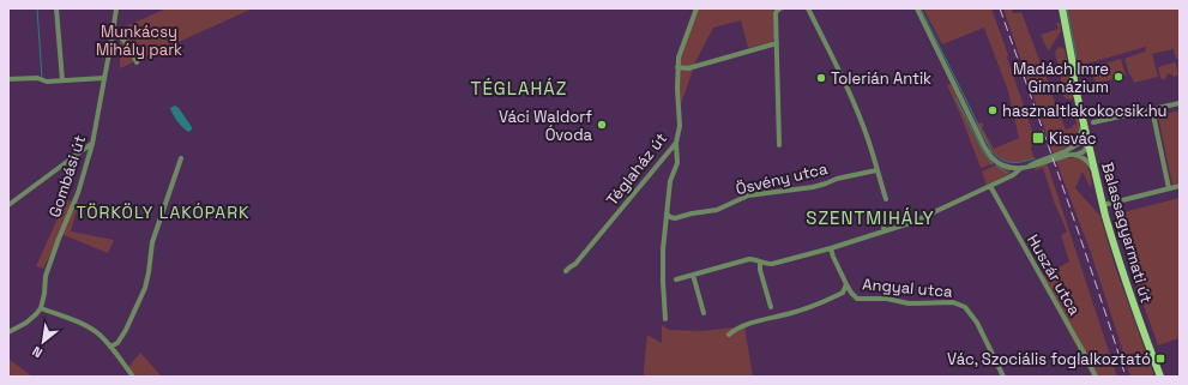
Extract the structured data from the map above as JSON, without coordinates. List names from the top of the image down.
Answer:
{
  "streets": {
    "main road": ["Balassagyarmati út"],
    "street": [
      "Téglaház út",
      "Gombási út",
      "Ösvény utca",
      "Huszár utca",
      "Angyal utca"
    ]
  },
  "districts": ["TÉGLAHÁZ", "TÖRKÖLY LAKÓPARK", "SZENTMIHÁLY"],
  "parks": ["Munkácsy Mihály park"],
  "places": {
    "other": [
      "Madách Imre Gimnázium",
      "Tolerián Antik",
      "hasznaltlakokocsik.hu",
      "Váci Waldorf Óvoda"
    ],
    "transit": ["Kisvác", "Vác, Szociális foglalkoztató"]
  },
  "north": "bottom left"
}
